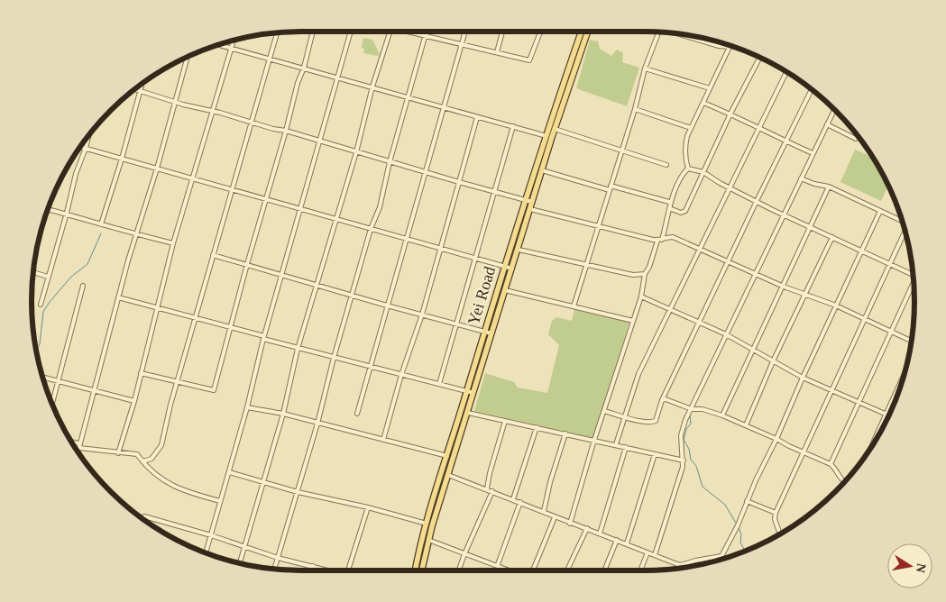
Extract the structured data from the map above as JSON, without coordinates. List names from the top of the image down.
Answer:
{
  "streets": {
    "main road": ["Yei Road"]
  },
  "north": "right"
}
